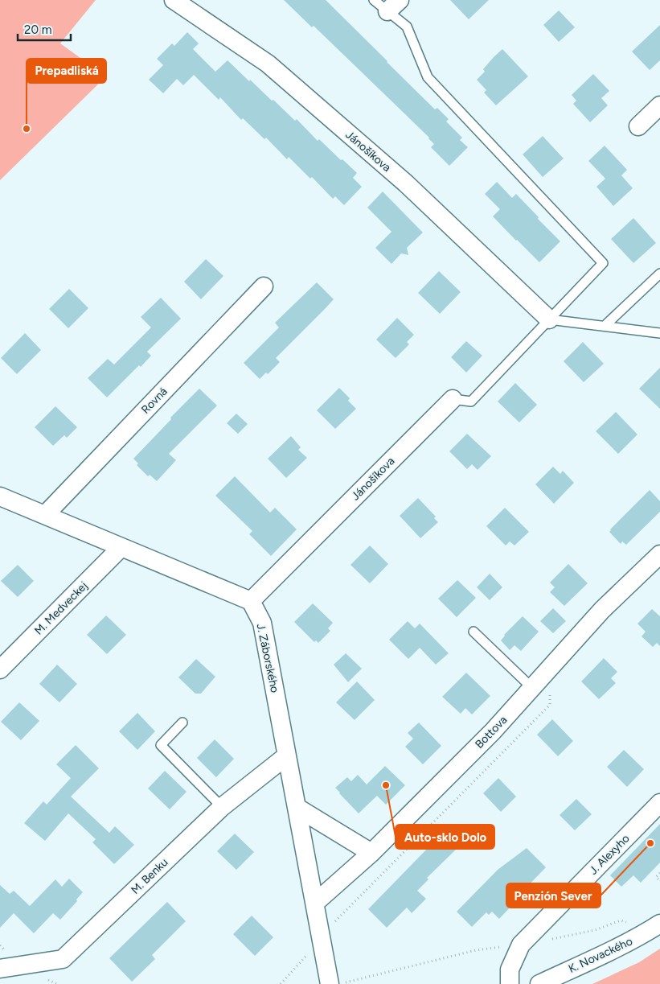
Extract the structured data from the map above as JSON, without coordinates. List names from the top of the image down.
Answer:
{
  "streets": {
    "street": [
      "Jánošíkova",
      "Rovná",
      "M. Medveckej",
      "J. Záborského",
      "Bottova",
      "J. Alexyho",
      "M. Benku",
      "K. Novackého"
    ]
  },
  "crossings": [
    ["Jánošíkova", "J. Záborského"],
    ["J. Záborského", "Bottova"],
    ["J. Záborského", "M. Benku"]
  ],
  "places": ["Prepadliská", "Auto-sklo Dolo", "Penzión Sever"],
  "scale_bar": "20 m"
}
